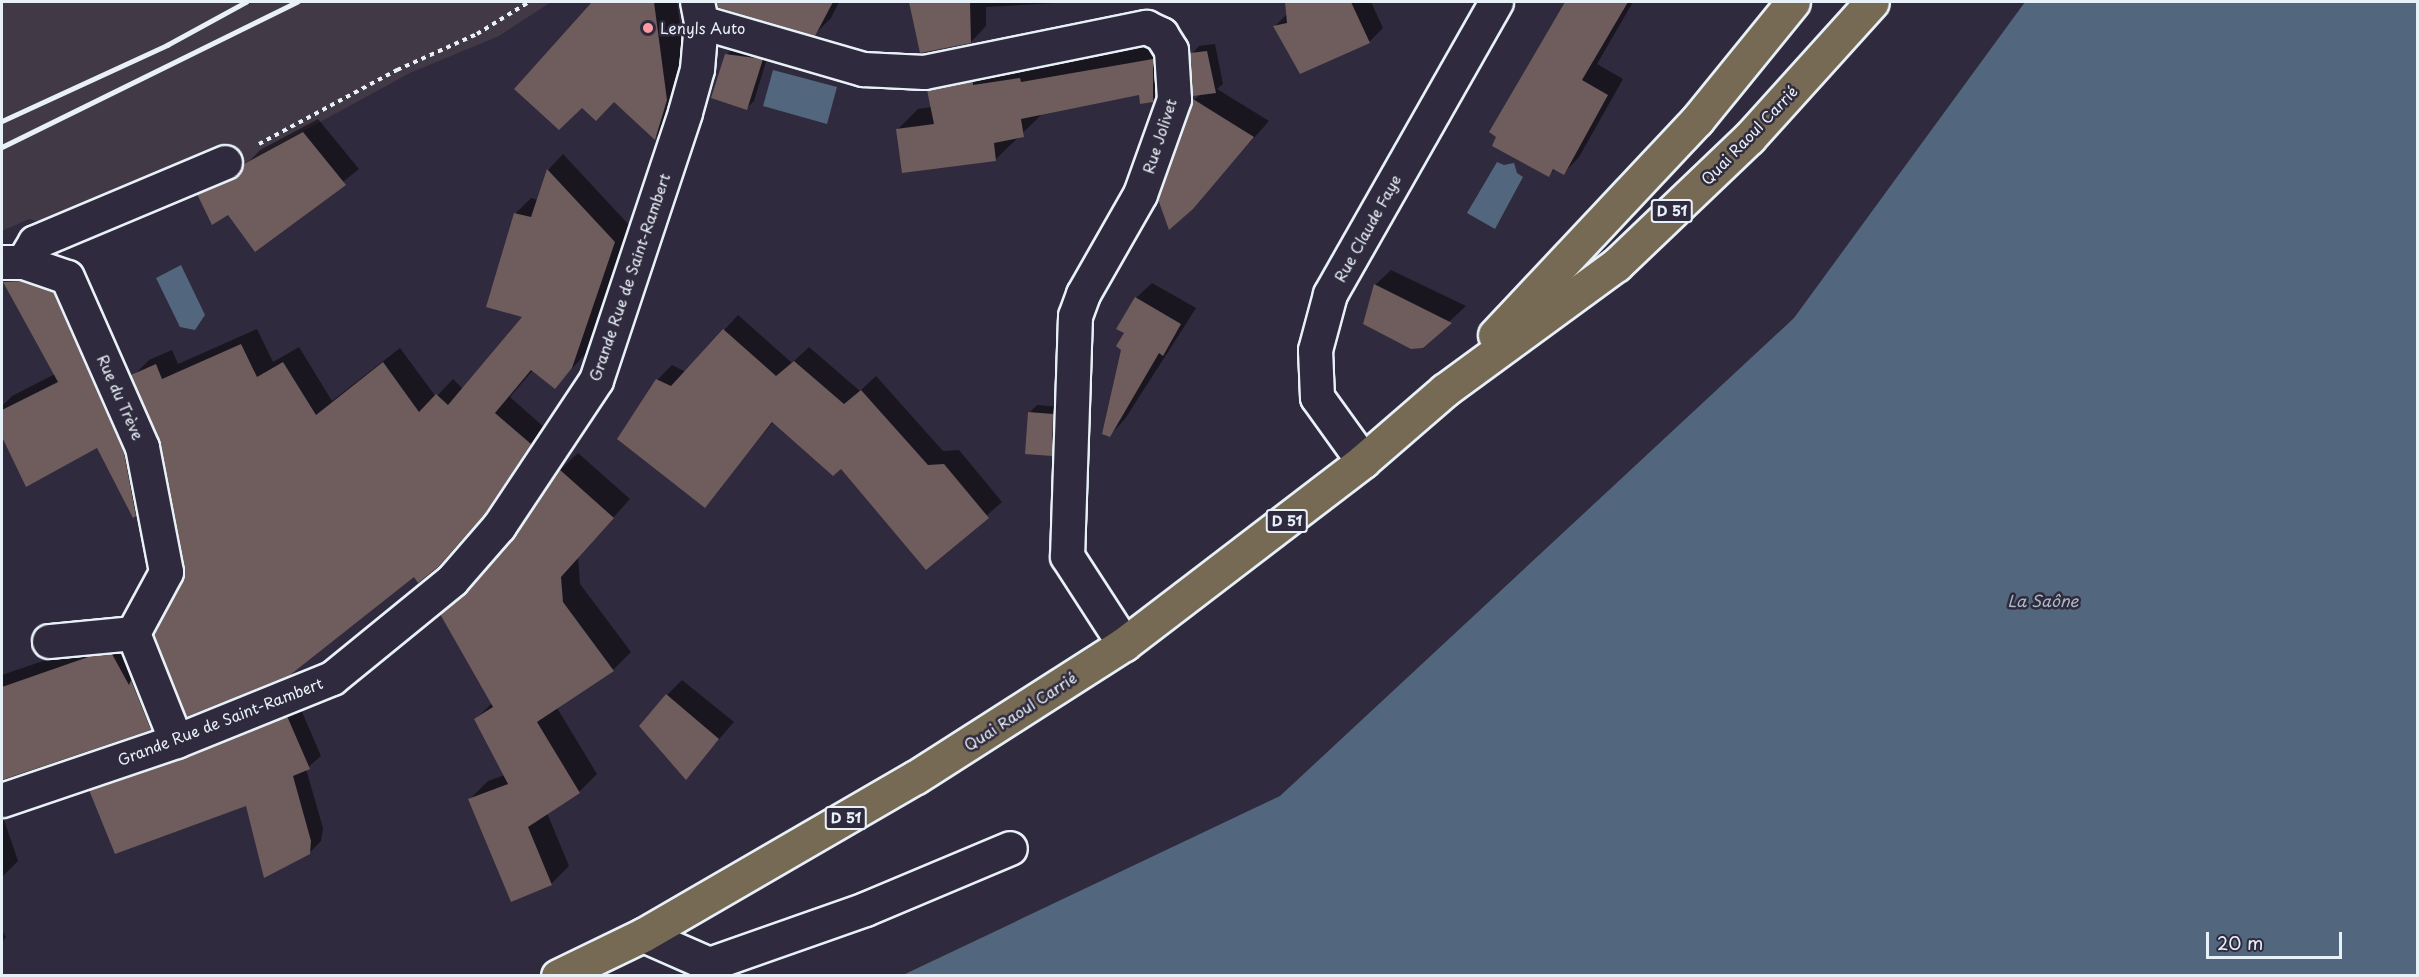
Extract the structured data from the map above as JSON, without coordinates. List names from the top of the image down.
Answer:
{
  "streets": {
    "main road": ["Quai Raoul Carrié", "D 51"],
    "street": [
      "Rue Jolivet",
      "Rue Claude Faye",
      "Grande Rue de Saint-Rambert",
      "Rue du Trève"
    ]
  },
  "crossings": [
    ["Quai Raoul Carrié", "Rue Jolivet"],
    ["Quai Raoul Carrié", "Rue Claude Faye"],
    ["Rue Jolivet", "Grande Rue de Saint-Rambert"]
  ],
  "water": ["La Saône"],
  "places": ["Lenyls Auto"],
  "scale_bar": "20 m"
}
